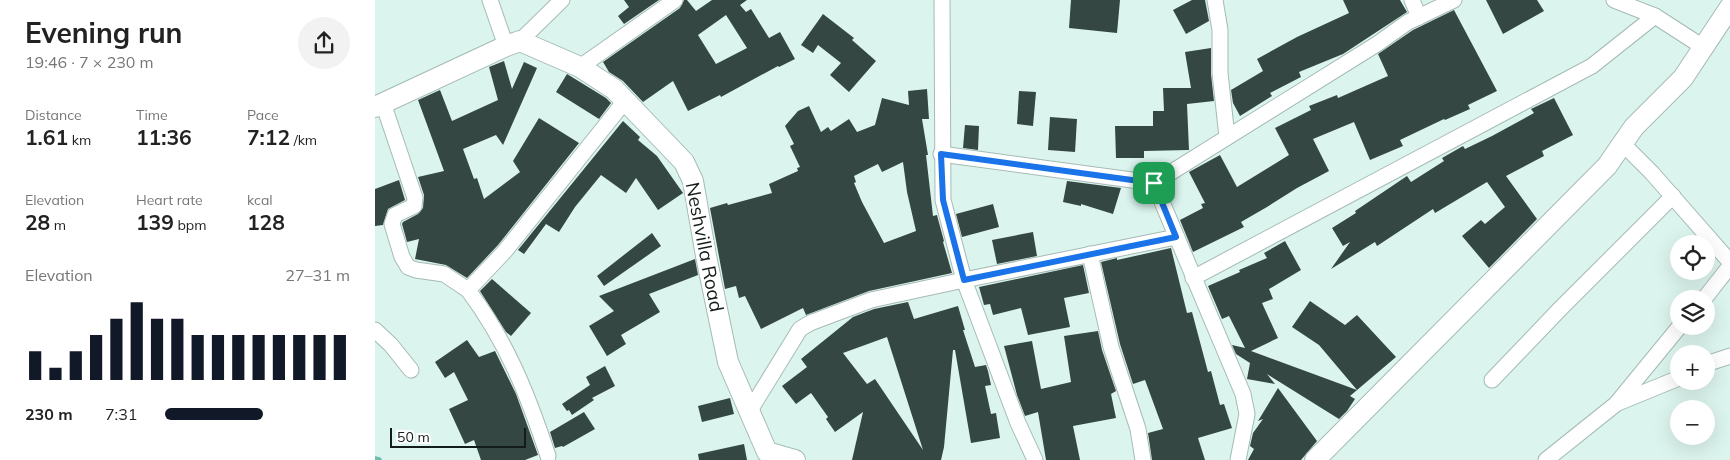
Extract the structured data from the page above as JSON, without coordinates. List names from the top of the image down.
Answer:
{
  "streets": {
    "street": ["Neshvilla Road"]
  },
  "scale_bar": "50 m",
  "page": {
    "heading": ["Evening run", "19:46 · 7 × 230 m"],
    "stats": [
      ["Distance", "1.61 km"],
      ["Time", "11:36"],
      ["Pace", "7:12 /km"],
      ["Elevation", "28 m"],
      ["Heart rate", "139 bpm"],
      ["kcal", "128"]
    ],
    "map_buttons": ["+", "−"],
    "chart": ["Elevation", "27–31 m"],
    "list": [
      {
        "name": "230 m",
        "note": "7:31"
      }
    ],
    "scale": "50 m"
  }
}
